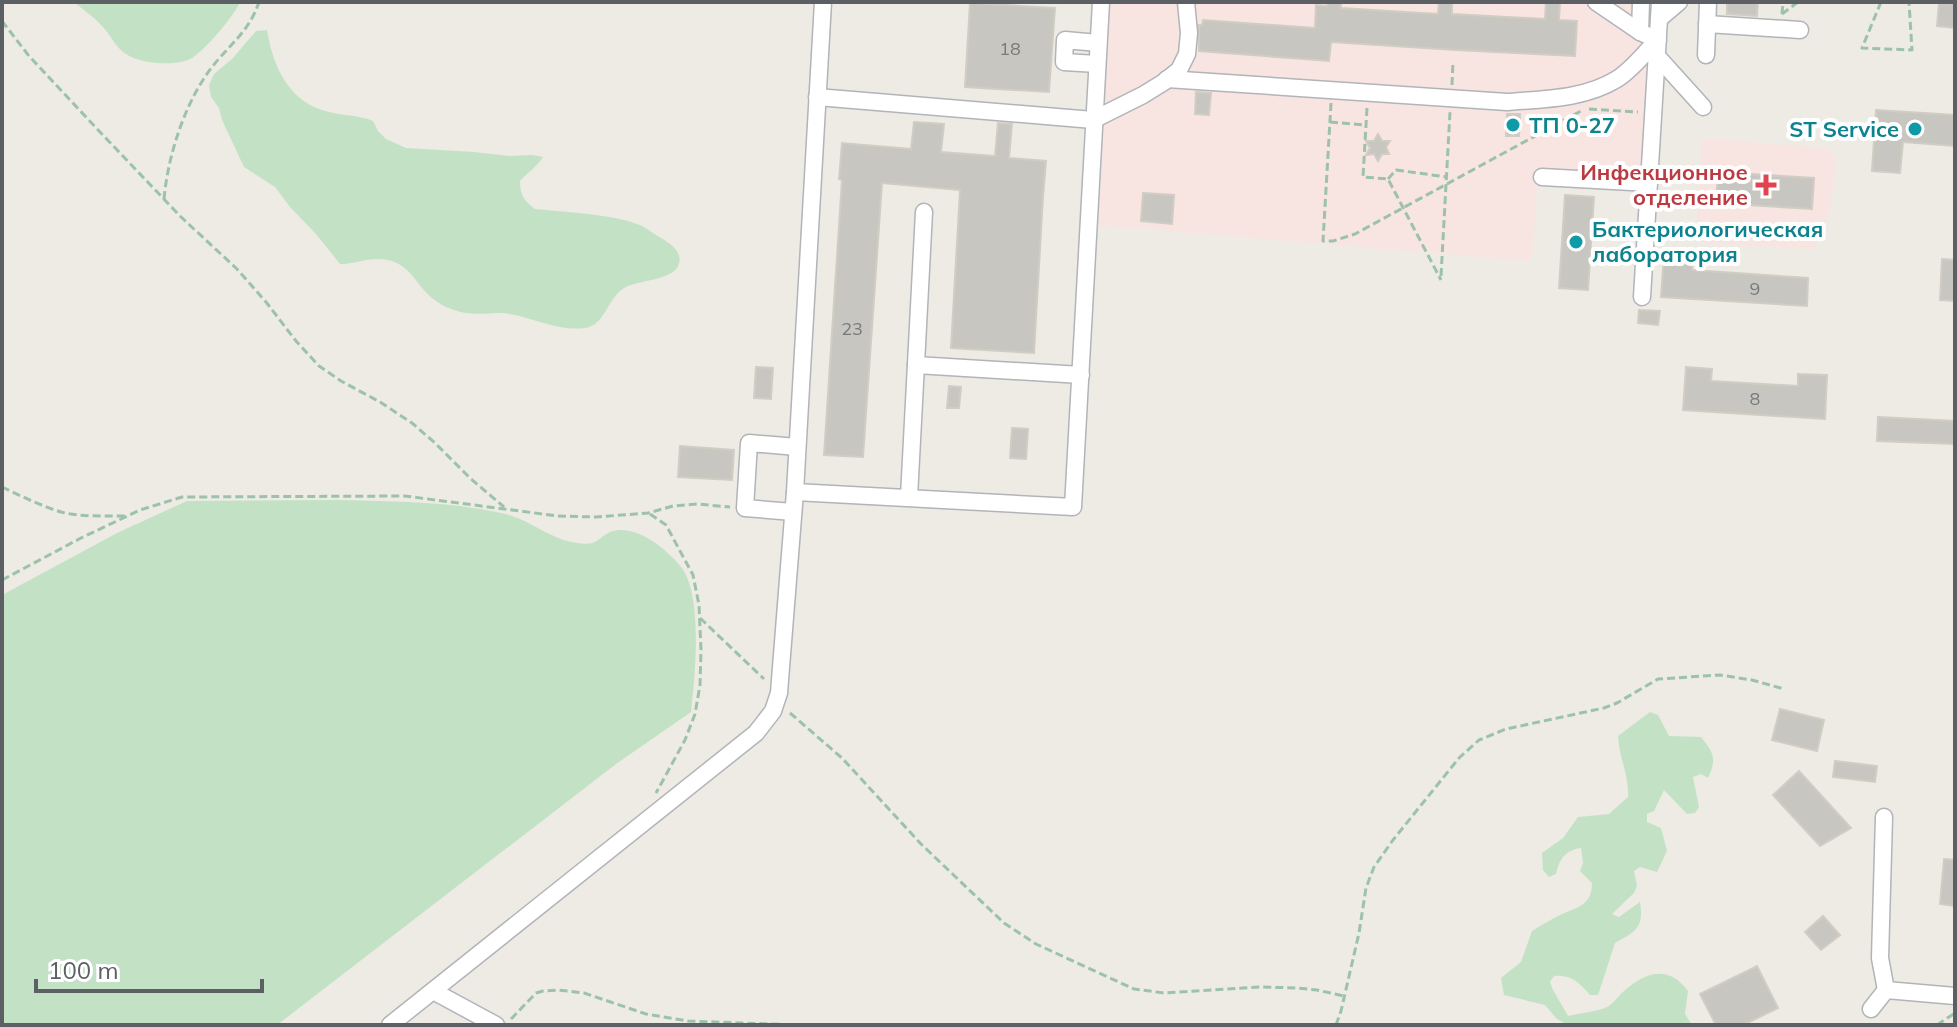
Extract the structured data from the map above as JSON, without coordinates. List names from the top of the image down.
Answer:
{
  "places": {
    "other": ["ТП 0-27", "ST Service", "Бактериологическая лаборатория"],
    "health": ["Инфекционное отделение"]
  },
  "house_numbers": [
    "18",
    "9",
    "23",
    "8"
  ],
  "scale_bar": "100 m"
}
